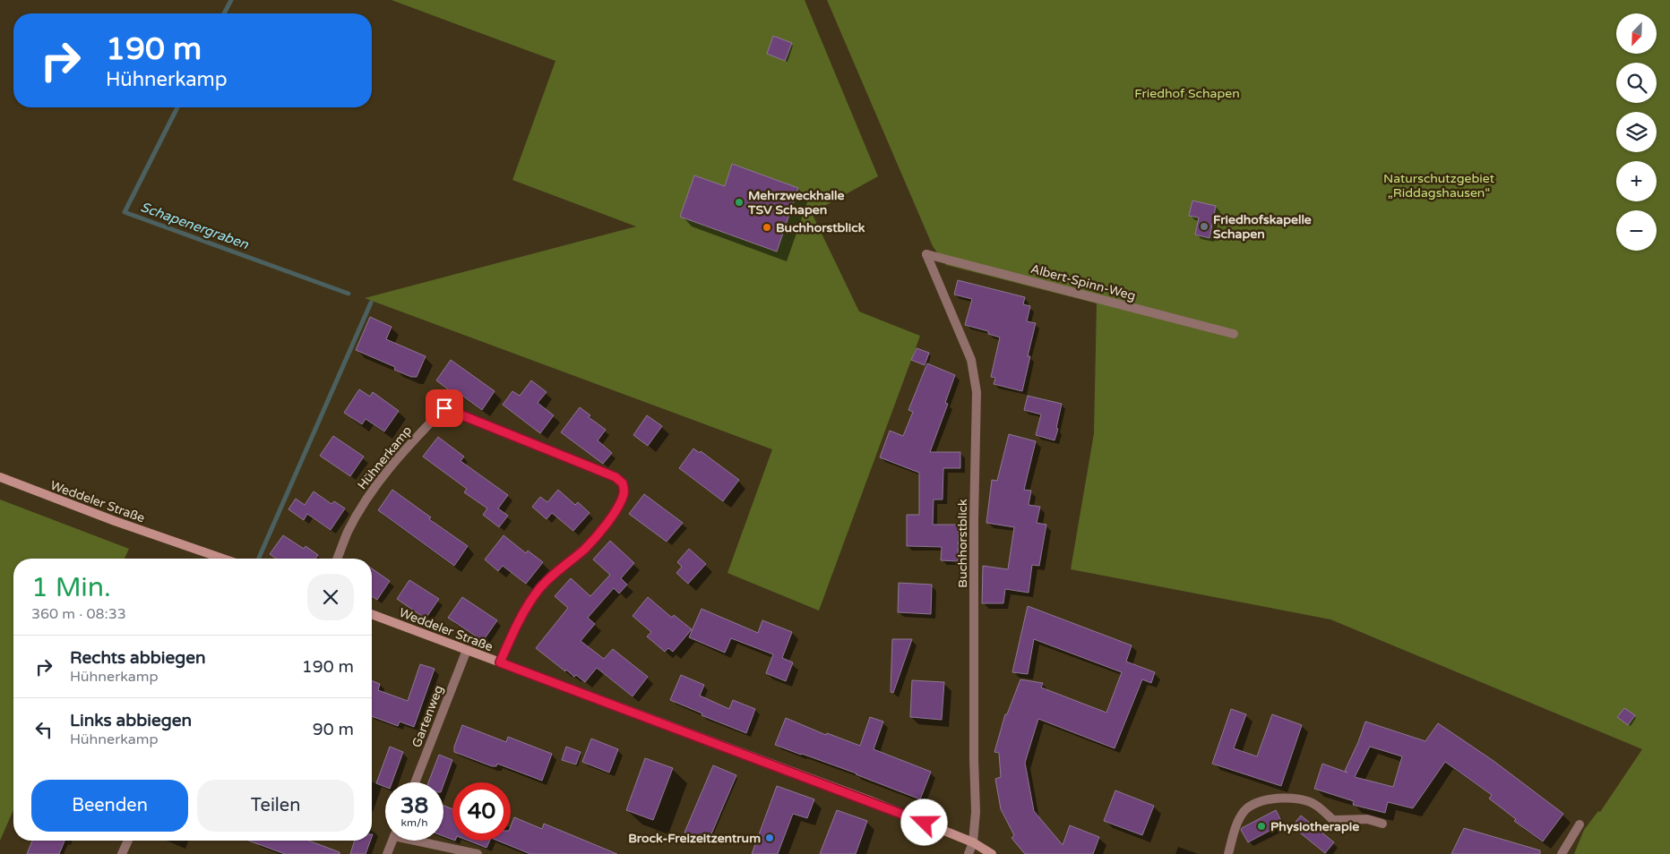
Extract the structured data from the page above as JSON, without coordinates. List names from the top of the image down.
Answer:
{
  "streets": {
    "street": [
      "Albert-Spinn-Weg",
      "Hühnerkamp",
      "Weddeler Straße",
      "Buchhorstblick",
      "Gartenweg"
    ]
  },
  "crossings": [
    ["Albert-Spinn-Weg", "Buchhorstblick"],
    ["Hühnerkamp", "Weddeler Straße"],
    ["Weddeler Straße", "Buchhorstblick"],
    ["Weddeler Straße", "Gartenweg"]
  ],
  "water": ["Schapenergraben"],
  "parks": ["Friedhof Schapen", "Naturschutzgebiet „Riddagshausen“"],
  "places": [
    "Mehrzweckhalle TSV Schapen",
    "Friedhofskapelle Schapen",
    "Buchhorstblick",
    "Physiotherapie",
    "Brock-Freizeitzentrum"
  ],
  "north": "bottom left",
  "page": {
    "map_buttons": ["+", "−"],
    "turn": ["190 m", "Hühnerkamp"],
    "heading": ["1 Min.", "360 m · 08:33"],
    "list": [
      {
        "name": "Rechts abbiegen",
        "note": "Hühnerkamp",
        "value": "190 m"
      },
      {
        "name": "Links abbiegen",
        "note": "Hühnerkamp",
        "value": "90 m"
      }
    ],
    "buttons": ["Beenden", "Teilen"],
    "speed": "38 km/h",
    "limit": "40"
  }
}
